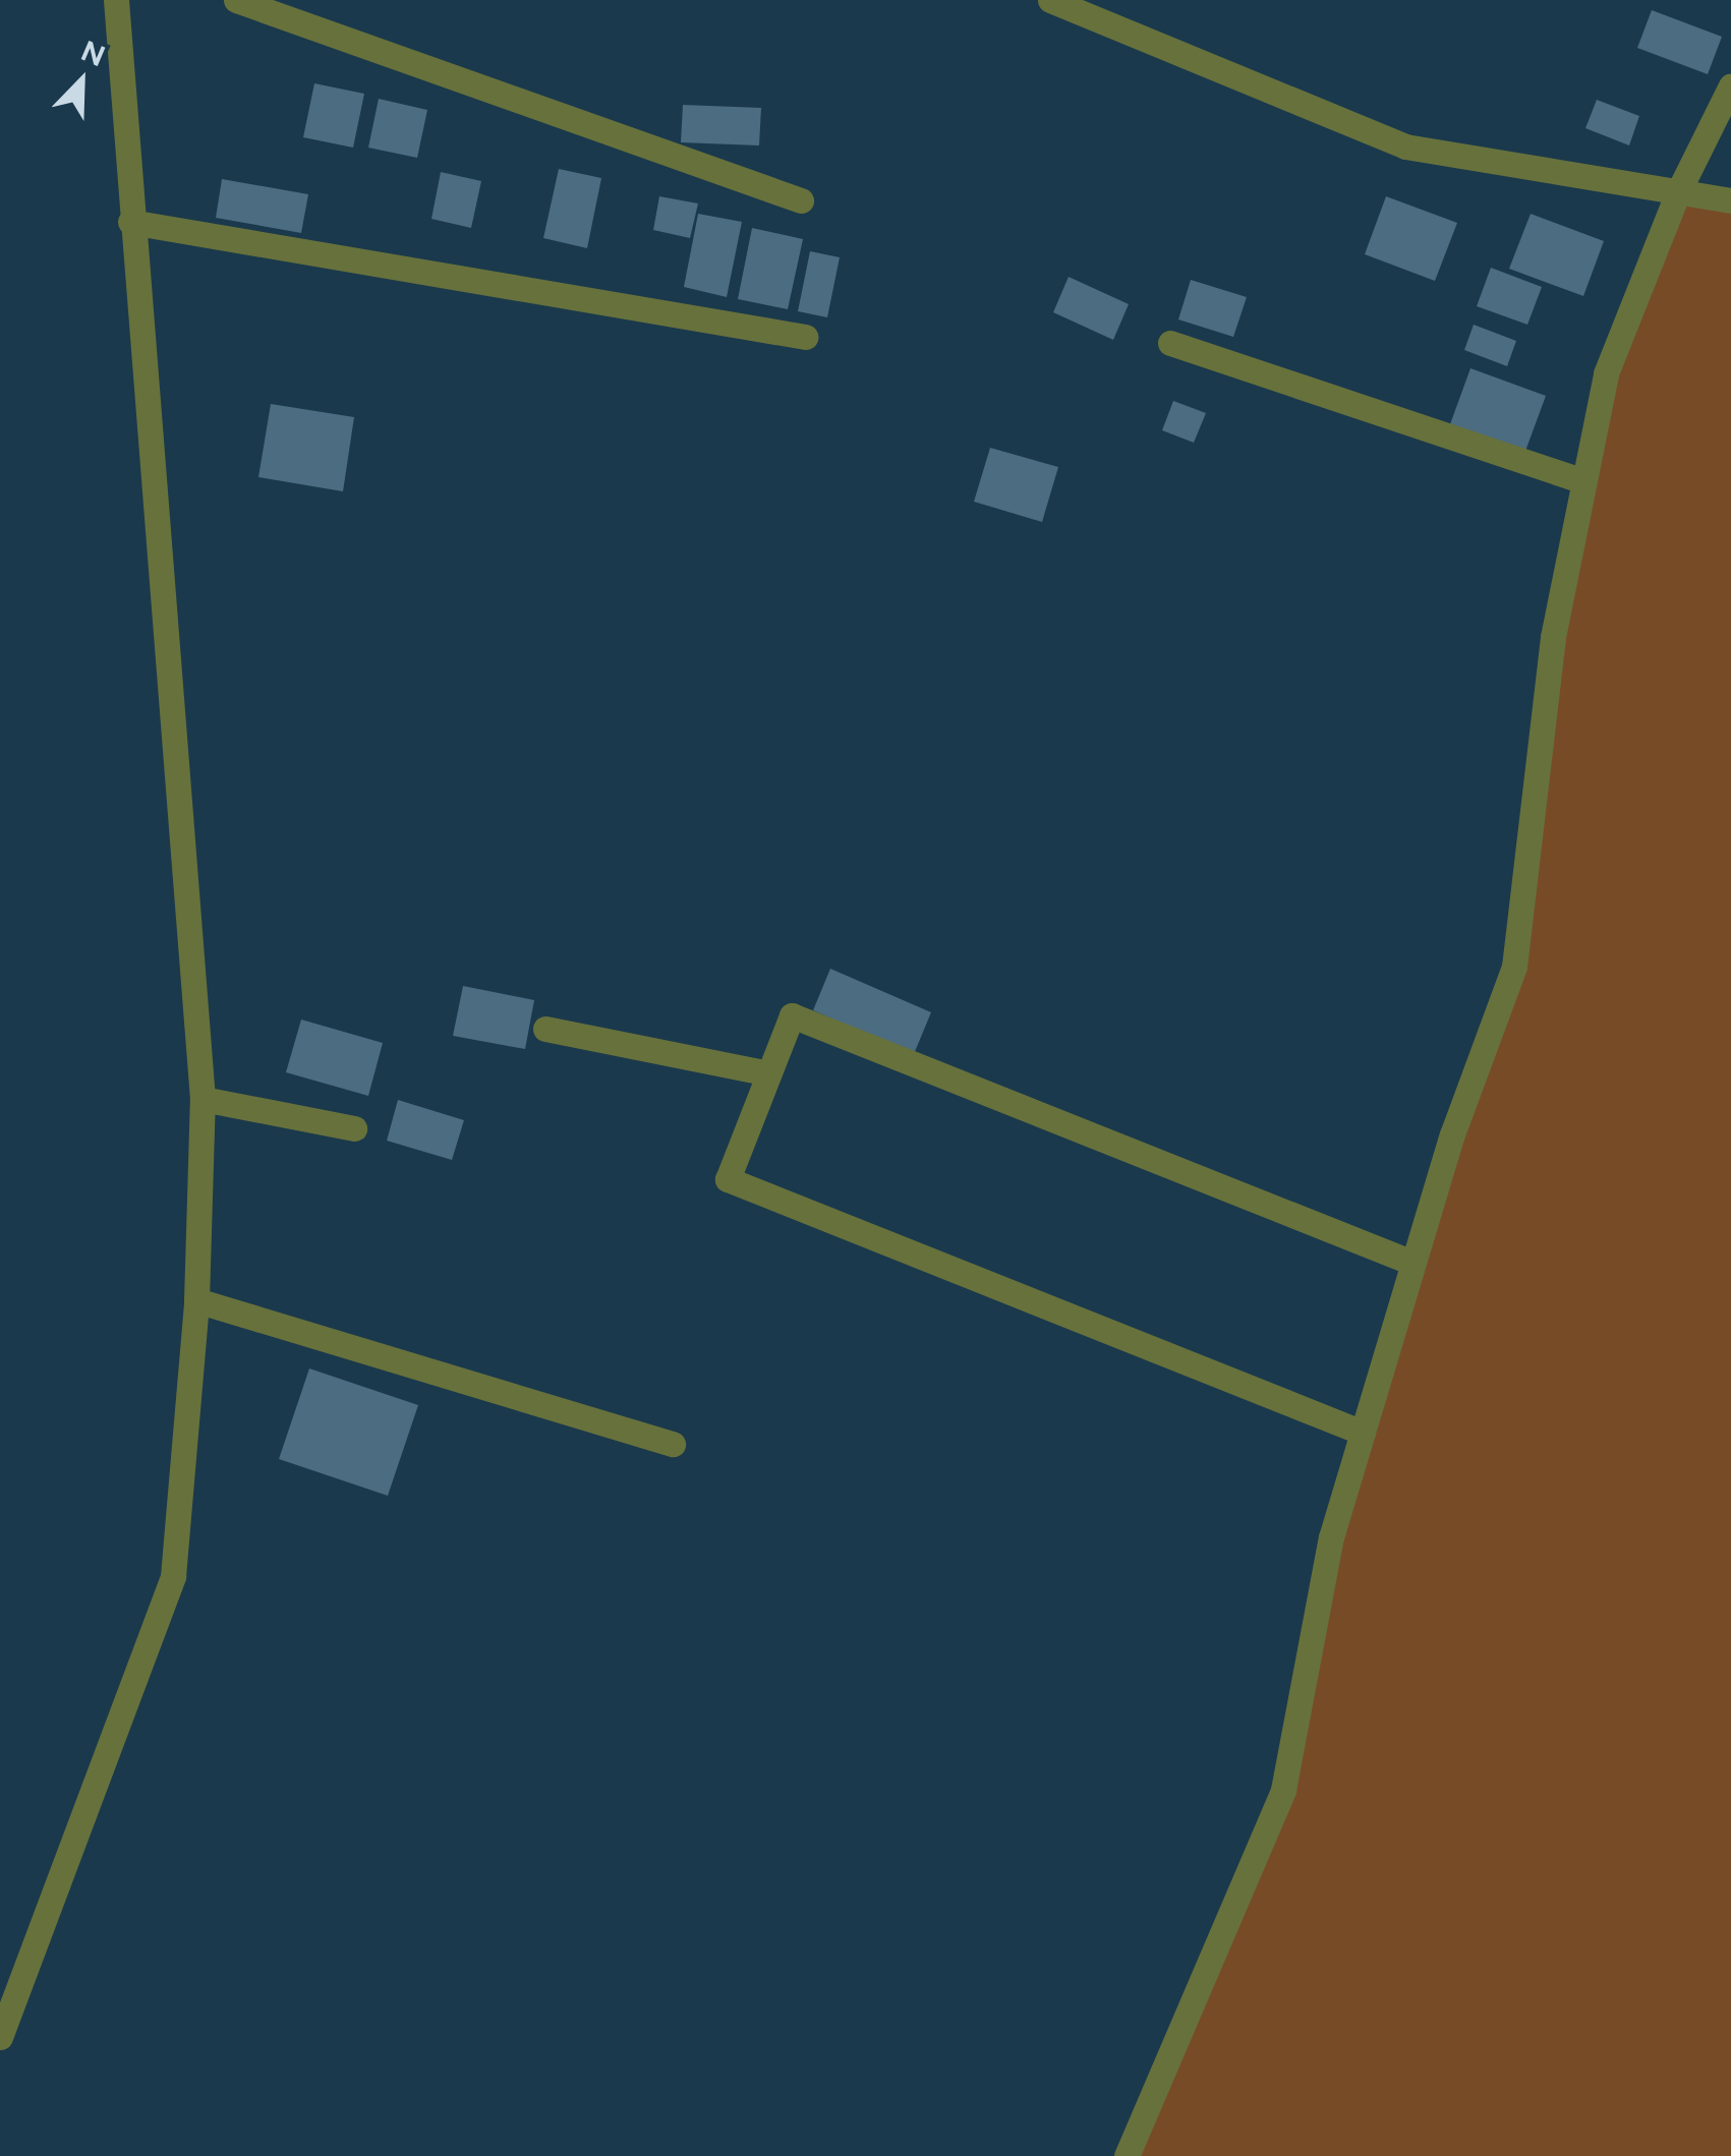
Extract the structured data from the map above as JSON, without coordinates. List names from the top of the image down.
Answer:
{
  "north": "top right"
}
